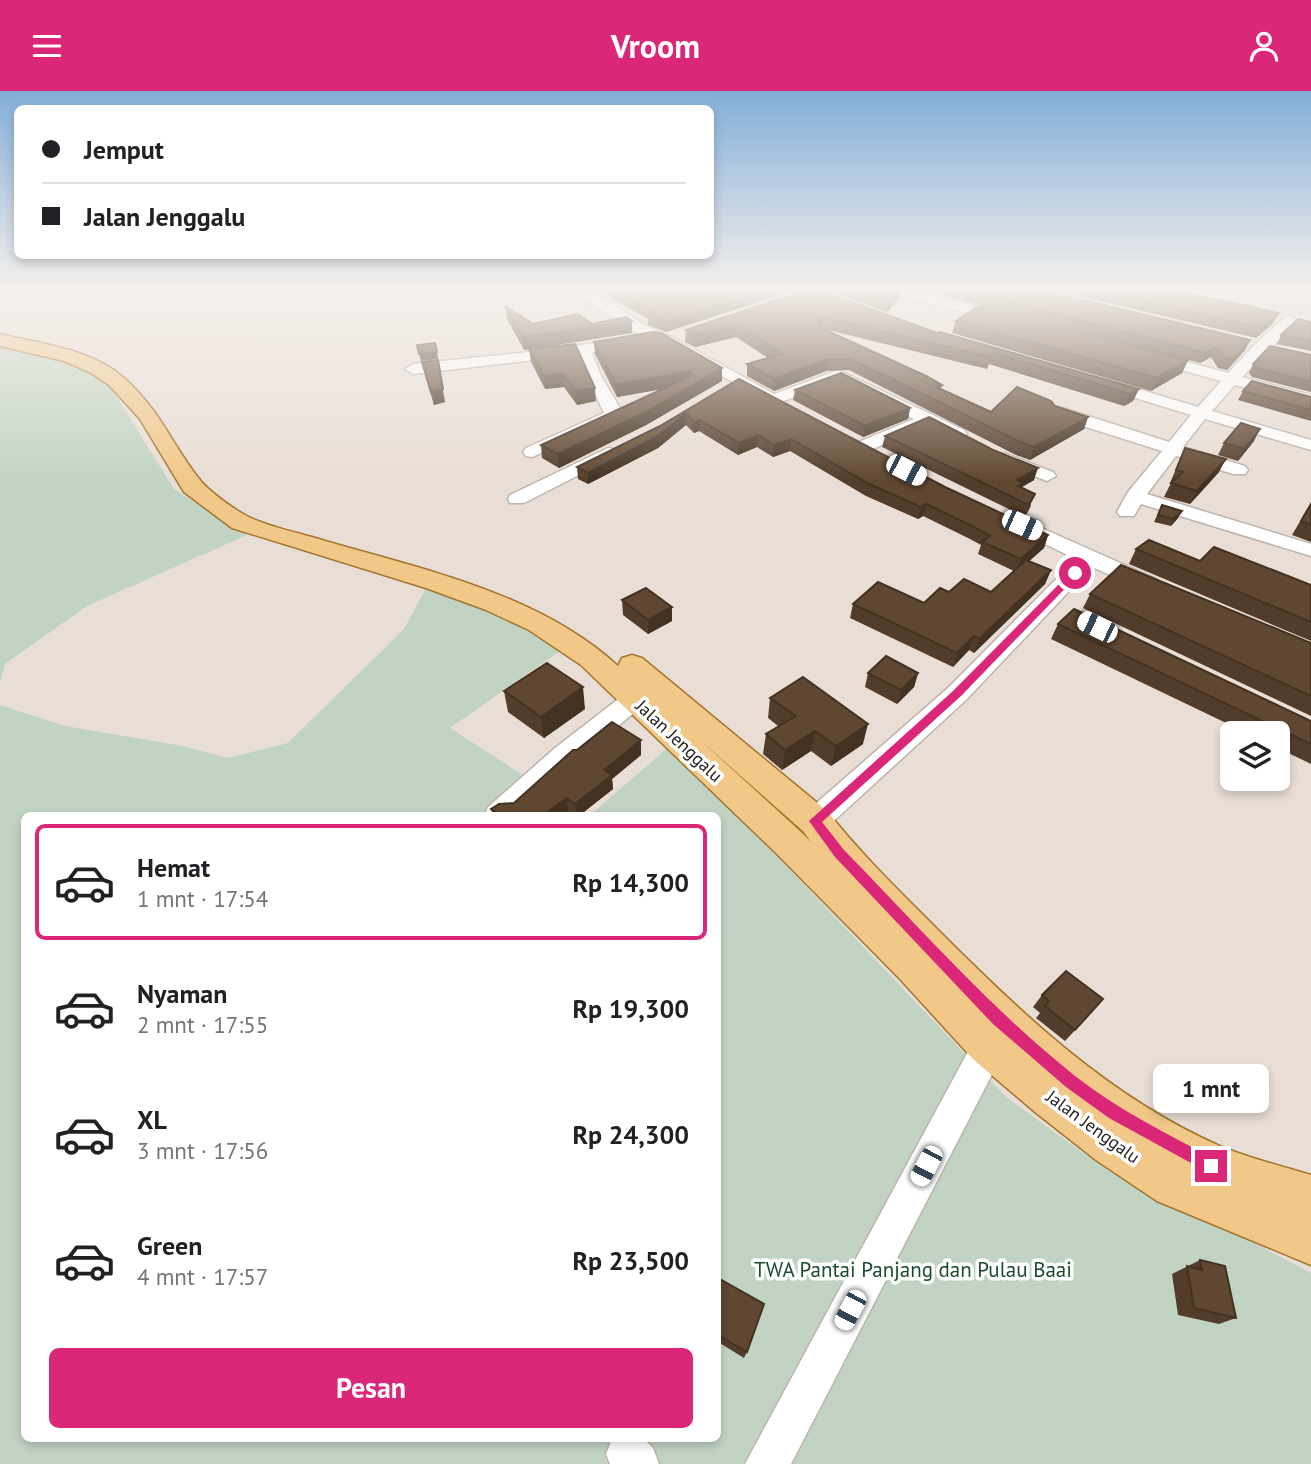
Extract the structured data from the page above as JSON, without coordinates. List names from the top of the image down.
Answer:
{
  "streets": {
    "main road": ["Jalan Jenggalu"]
  },
  "parks": ["TWA Pantai Panjang dan Pulau Baai"],
  "page": {
    "header": "Vroom",
    "banner": ["Jemput", "Jalan Jenggalu"],
    "list": [
      {
        "name": "Hemat",
        "note": "1 mnt · 17:54",
        "value": "Rp 14,300"
      },
      {
        "name": "Nyaman",
        "note": "2 mnt · 17:55",
        "value": "Rp 19,300"
      },
      {
        "name": "XL",
        "note": "3 mnt · 17:56",
        "value": "Rp 24,300"
      },
      {
        "name": "Green",
        "note": "4 mnt · 17:57",
        "value": "Rp 23,500"
      }
    ],
    "bubble": "1 mnt",
    "buttons": "Pesan"
  }
}
